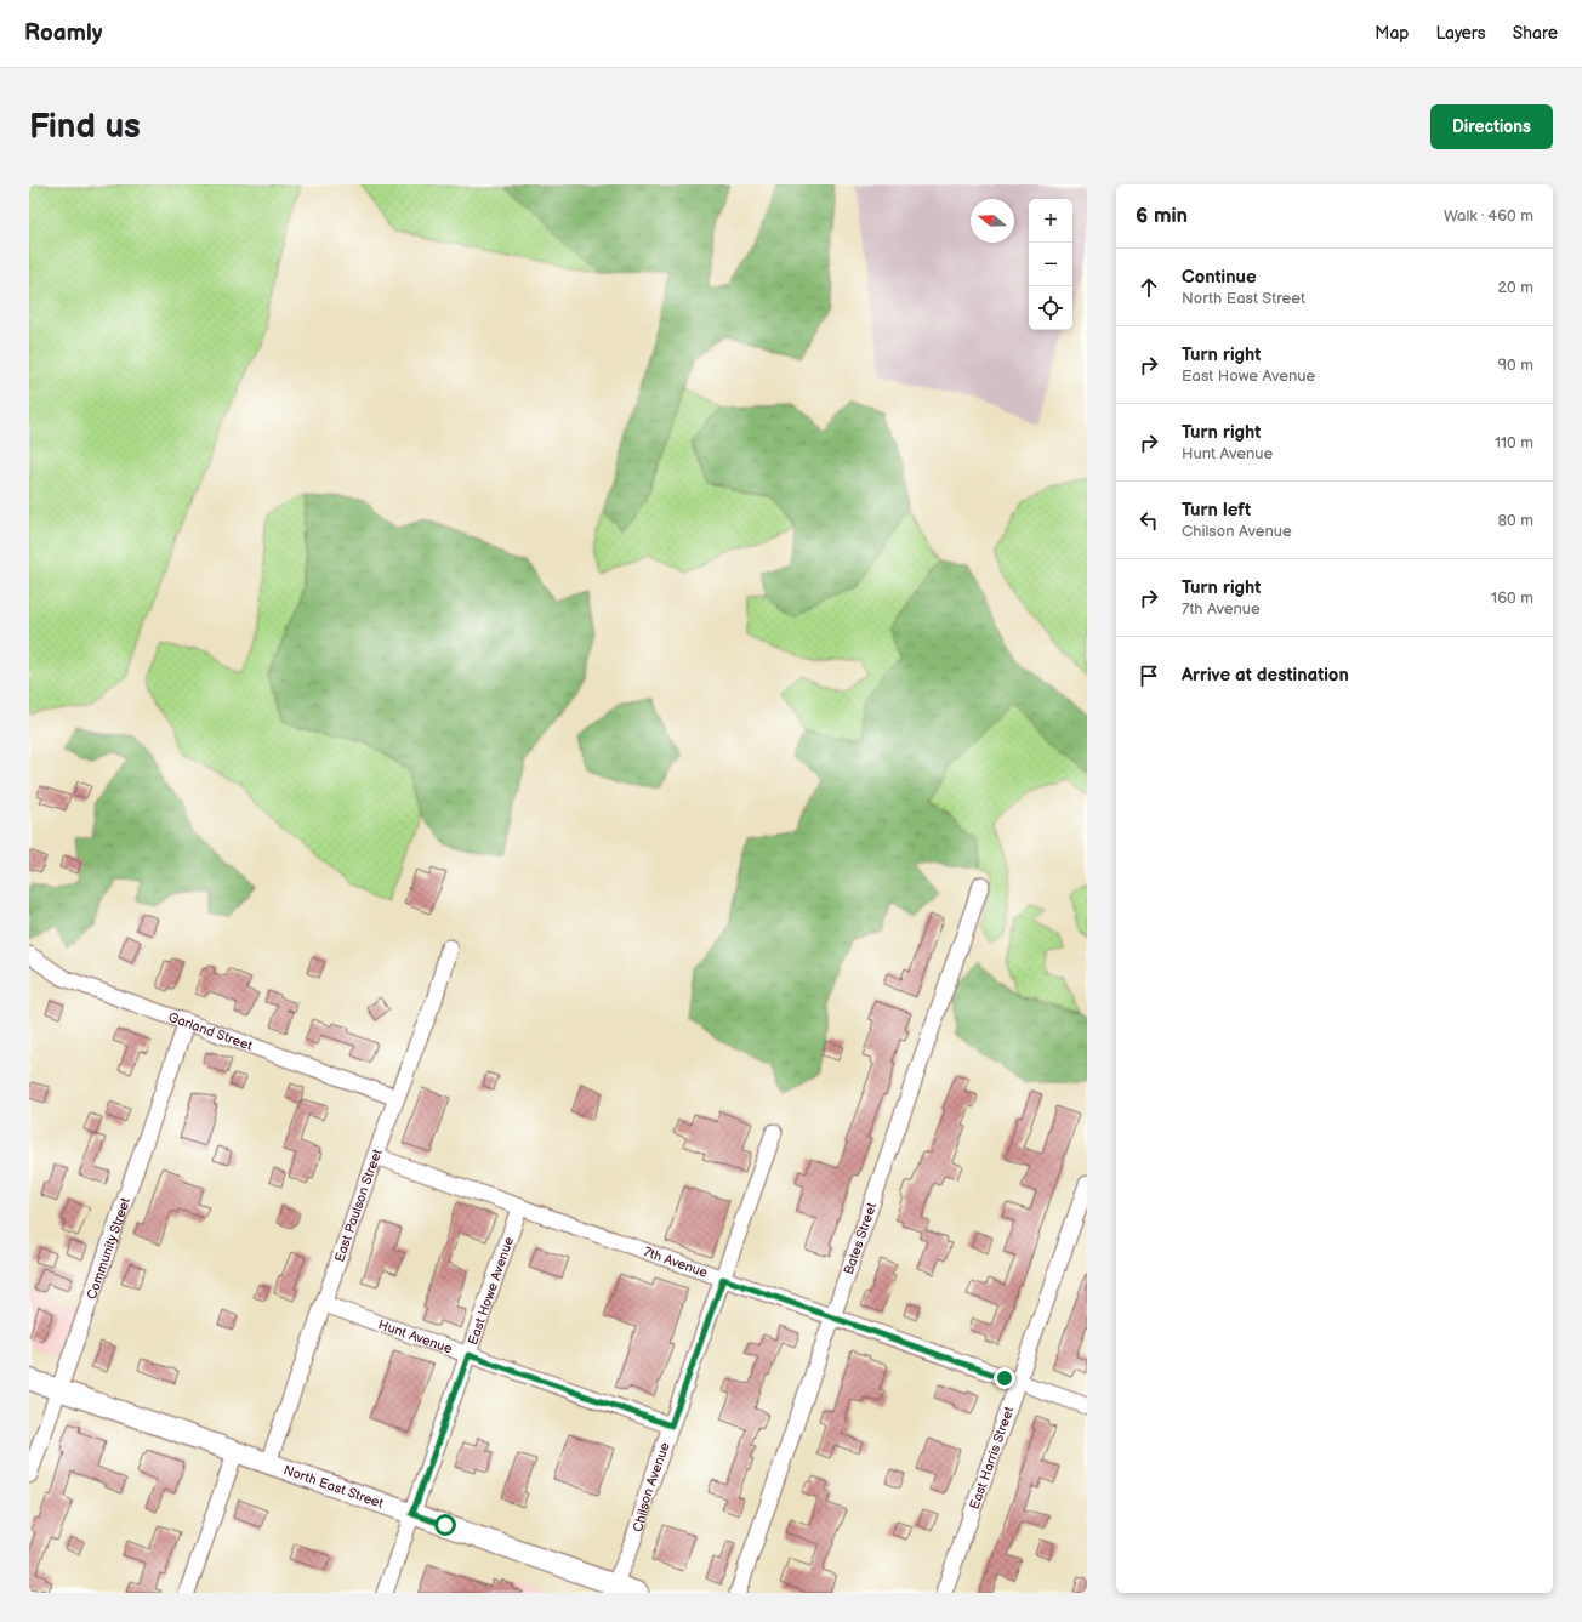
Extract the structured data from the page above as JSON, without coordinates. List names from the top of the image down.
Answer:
{
  "streets": {
    "main road": ["North East Street"],
    "street": [
      "Garland Street",
      "East Paulson Street",
      "Bates Street",
      "Community Street",
      "7th Avenue",
      "East Howe Avenue",
      "Hunt Avenue",
      "East Harris Street",
      "Chilson Avenue"
    ]
  },
  "crossings": [
    ["Garland Street", "East Paulson Street"],
    ["Garland Street", "Community Street"],
    ["East Paulson Street", "7th Avenue"],
    ["East Paulson Street", "Hunt Avenue"],
    ["East Paulson Street", "North East Street"],
    ["Bates Street", "7th Avenue"],
    ["Community Street", "North East Street"],
    ["7th Avenue", "East Howe Avenue"],
    ["7th Avenue", "East Harris Street"],
    ["7th Avenue", "Chilson Avenue"],
    ["East Howe Avenue", "Hunt Avenue"],
    ["East Howe Avenue", "North East Street"],
    ["Hunt Avenue", "Chilson Avenue"],
    ["North East Street", "Chilson Avenue"]
  ],
  "north": "left",
  "page": {
    "header": "Roamly",
    "nav": ["Map", "Layers", "Share"],
    "buttons": "Directions",
    "title": "Find us",
    "heading": ["6 min", "Walk · 460 m"],
    "map_buttons": ["+", "−"],
    "list": [
      ["Continue", "North East Street", "20 m"],
      ["Turn right", "East Howe Avenue", "90 m"],
      ["Turn right", "Hunt Avenue", "110 m"],
      ["Turn left", "Chilson Avenue", "80 m"],
      ["Turn right", "7th Avenue", "160 m"],
      "Arrive at destination"
    ]
  }
}
